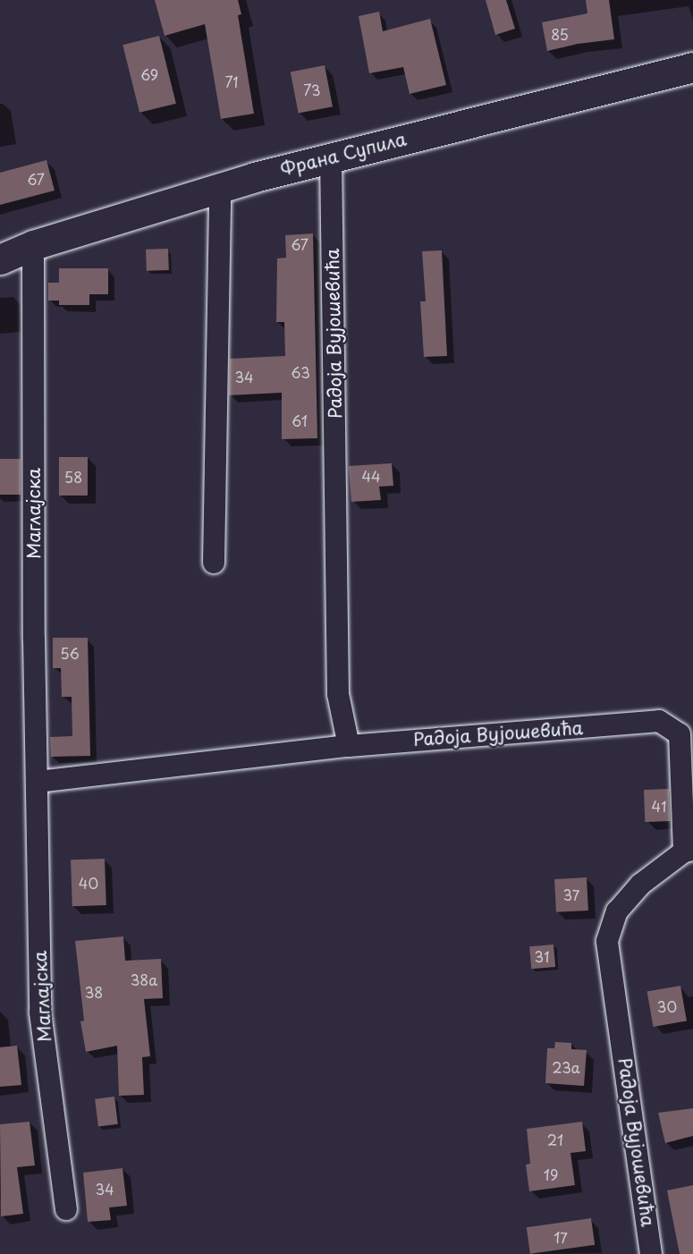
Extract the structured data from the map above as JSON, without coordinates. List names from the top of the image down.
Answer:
{
  "streets": {
    "street": ["Франа Супила", "Радоја Вујошевића", "Маглајска"]
  },
  "crossings": [
    ["Франа Супила", "Радоја Вујошевића"],
    ["Франа Супила", "Маглајска"]
  ],
  "house_numbers": [
    "85",
    "69",
    "71",
    "73",
    "67",
    "67",
    "63",
    "34",
    "61",
    "44",
    "58",
    "56",
    "41",
    "40",
    "37",
    "31",
    "38a",
    "38",
    "30",
    "23a",
    "21",
    "19",
    "34",
    "17"
  ]
}
